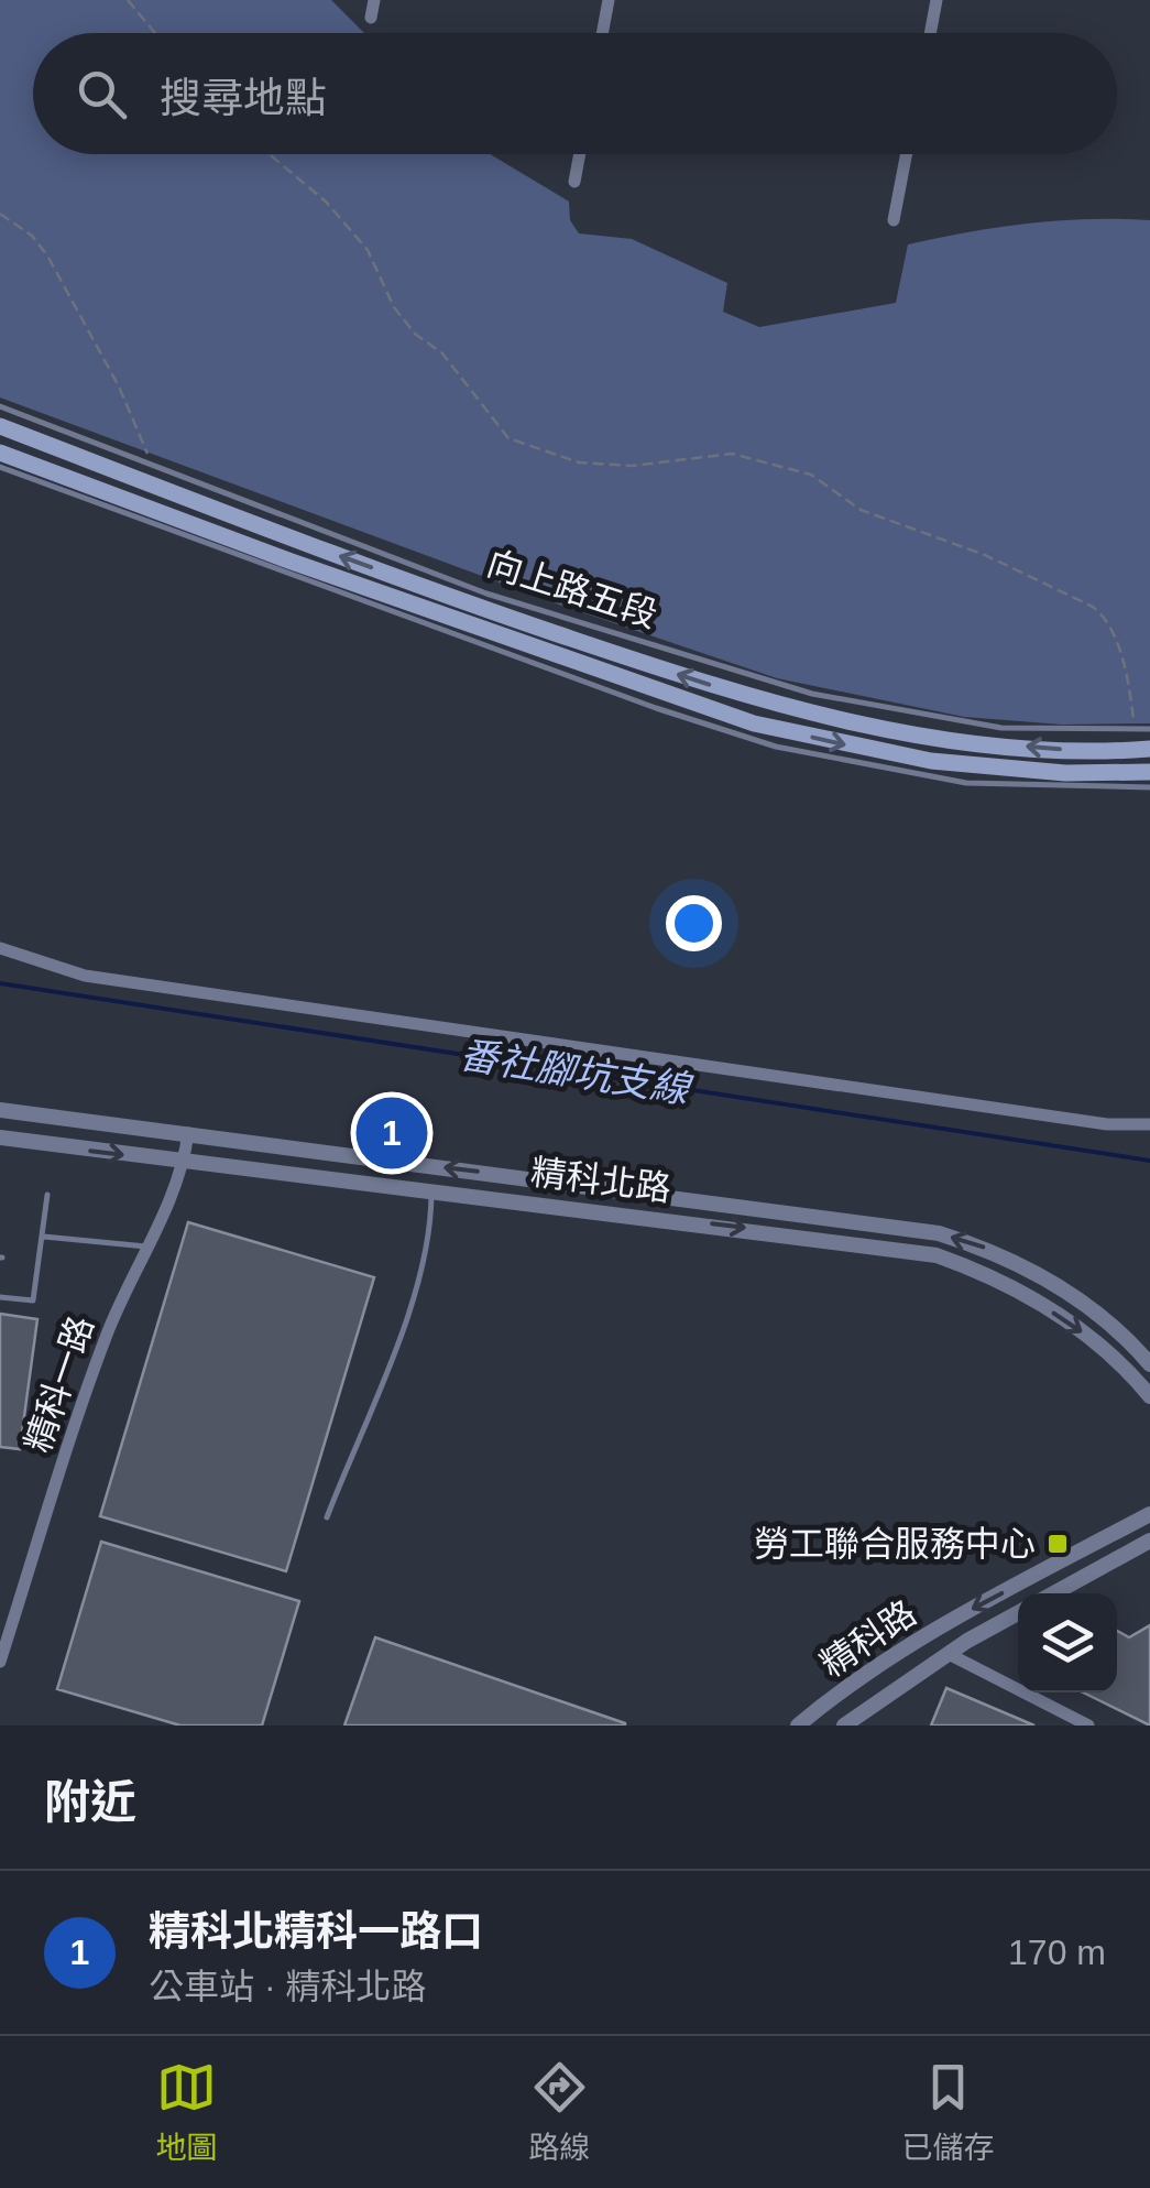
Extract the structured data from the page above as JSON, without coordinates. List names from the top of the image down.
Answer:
{
  "streets": {
    "main road": ["向上路五段"],
    "street": ["精科北路", "精科一路", "精科路"]
  },
  "crossings": [
    ["精科北路", "精科一路"]
  ],
  "water": ["番社腳坑支線"],
  "places": {
    "transit": ["勞工聯合服務中心"]
  },
  "page": {
    "search": "搜尋地點",
    "pins": "1",
    "heading": "附近",
    "list": [
      {
        "mark": "1",
        "name": "精科北精科一路口",
        "note": "公車站 · 精科北路",
        "value": "170 m"
      }
    ],
    "nav": ["地圖", "路線", "已儲存"]
  }
}
